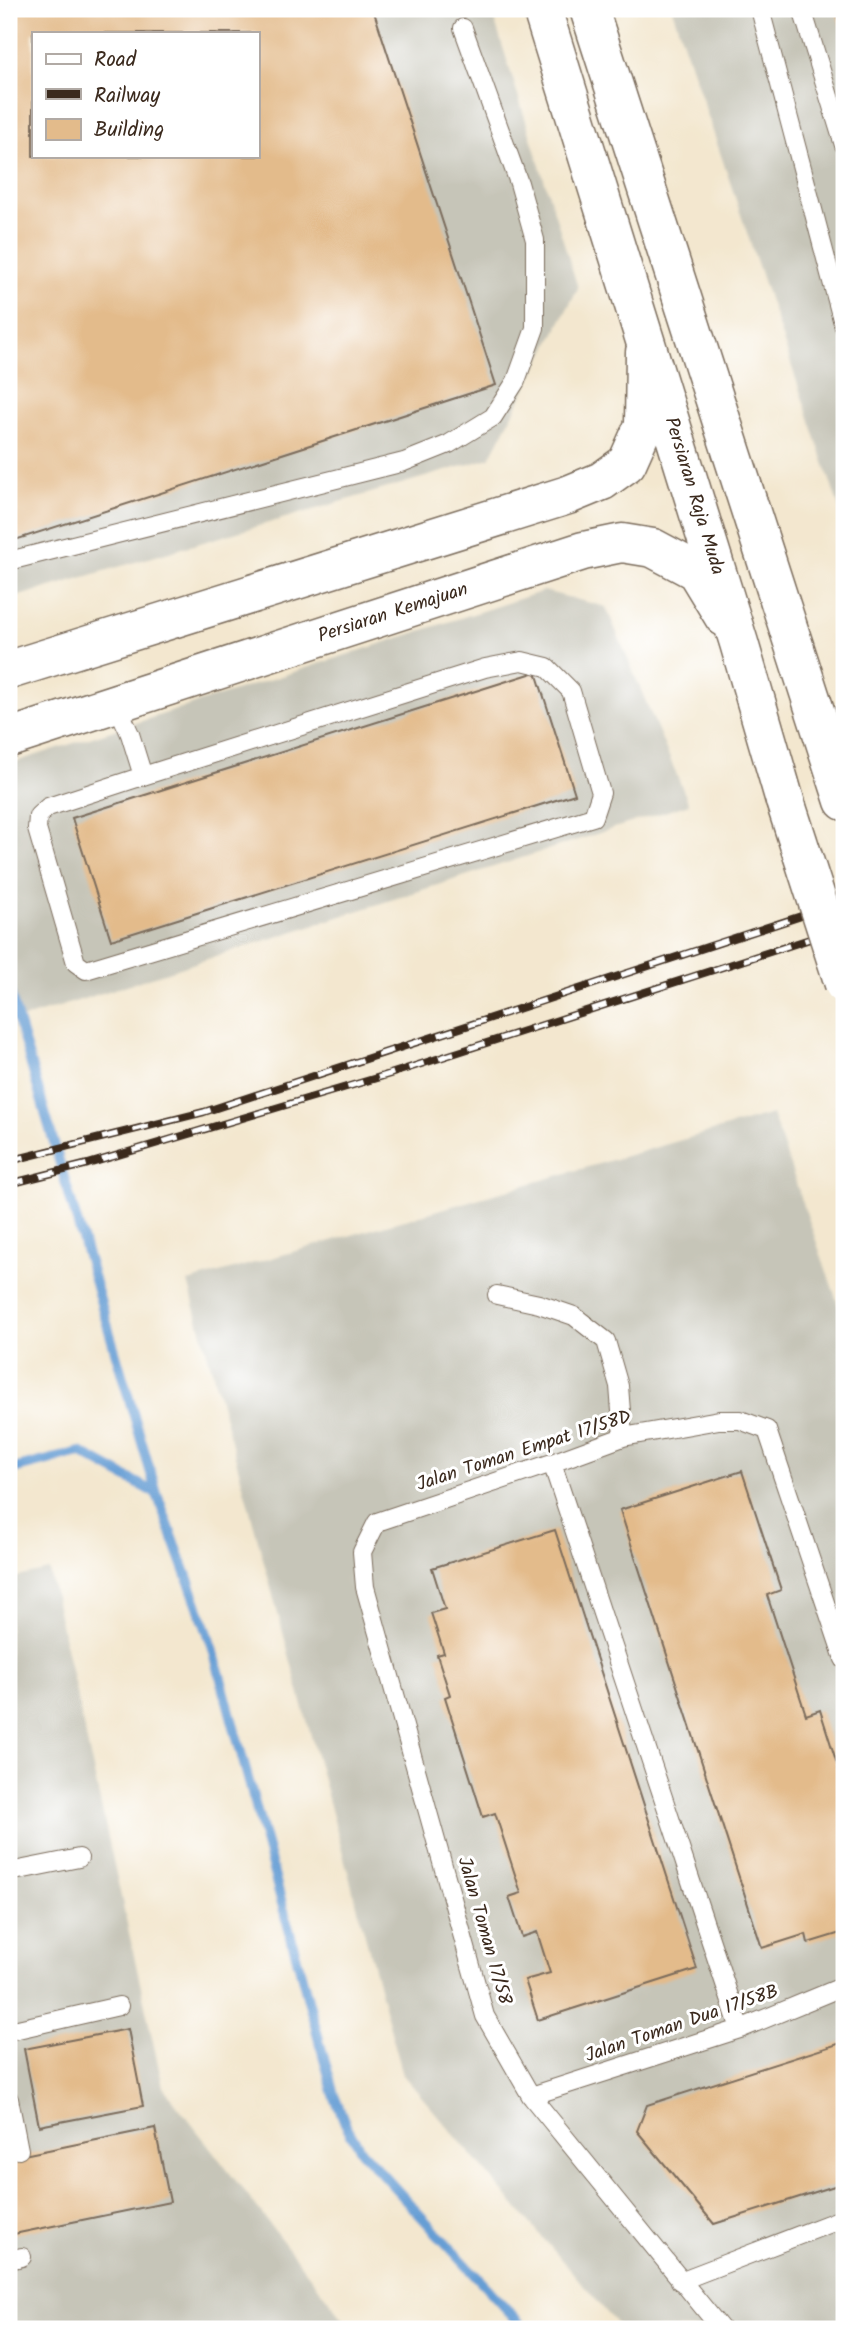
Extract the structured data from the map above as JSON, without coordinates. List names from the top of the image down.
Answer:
{
  "streets": {
    "main road": ["Persiaran Raja Muda", "Persiaran Kemajuan"],
    "lane": ["Jalan Toman Empat 17/58D", "Jalan Toman 17/58", "Jalan Toman Dua 17/58B"]
  },
  "crossings": [
    ["Persiaran Raja Muda", "Persiaran Kemajuan"],
    ["Jalan Toman Empat 17/58D", "Jalan Toman 17/58"],
    ["Jalan Toman 17/58", "Jalan Toman Dua 17/58B"]
  ],
  "legend": ["Road", "Railway", "Building"]
}
